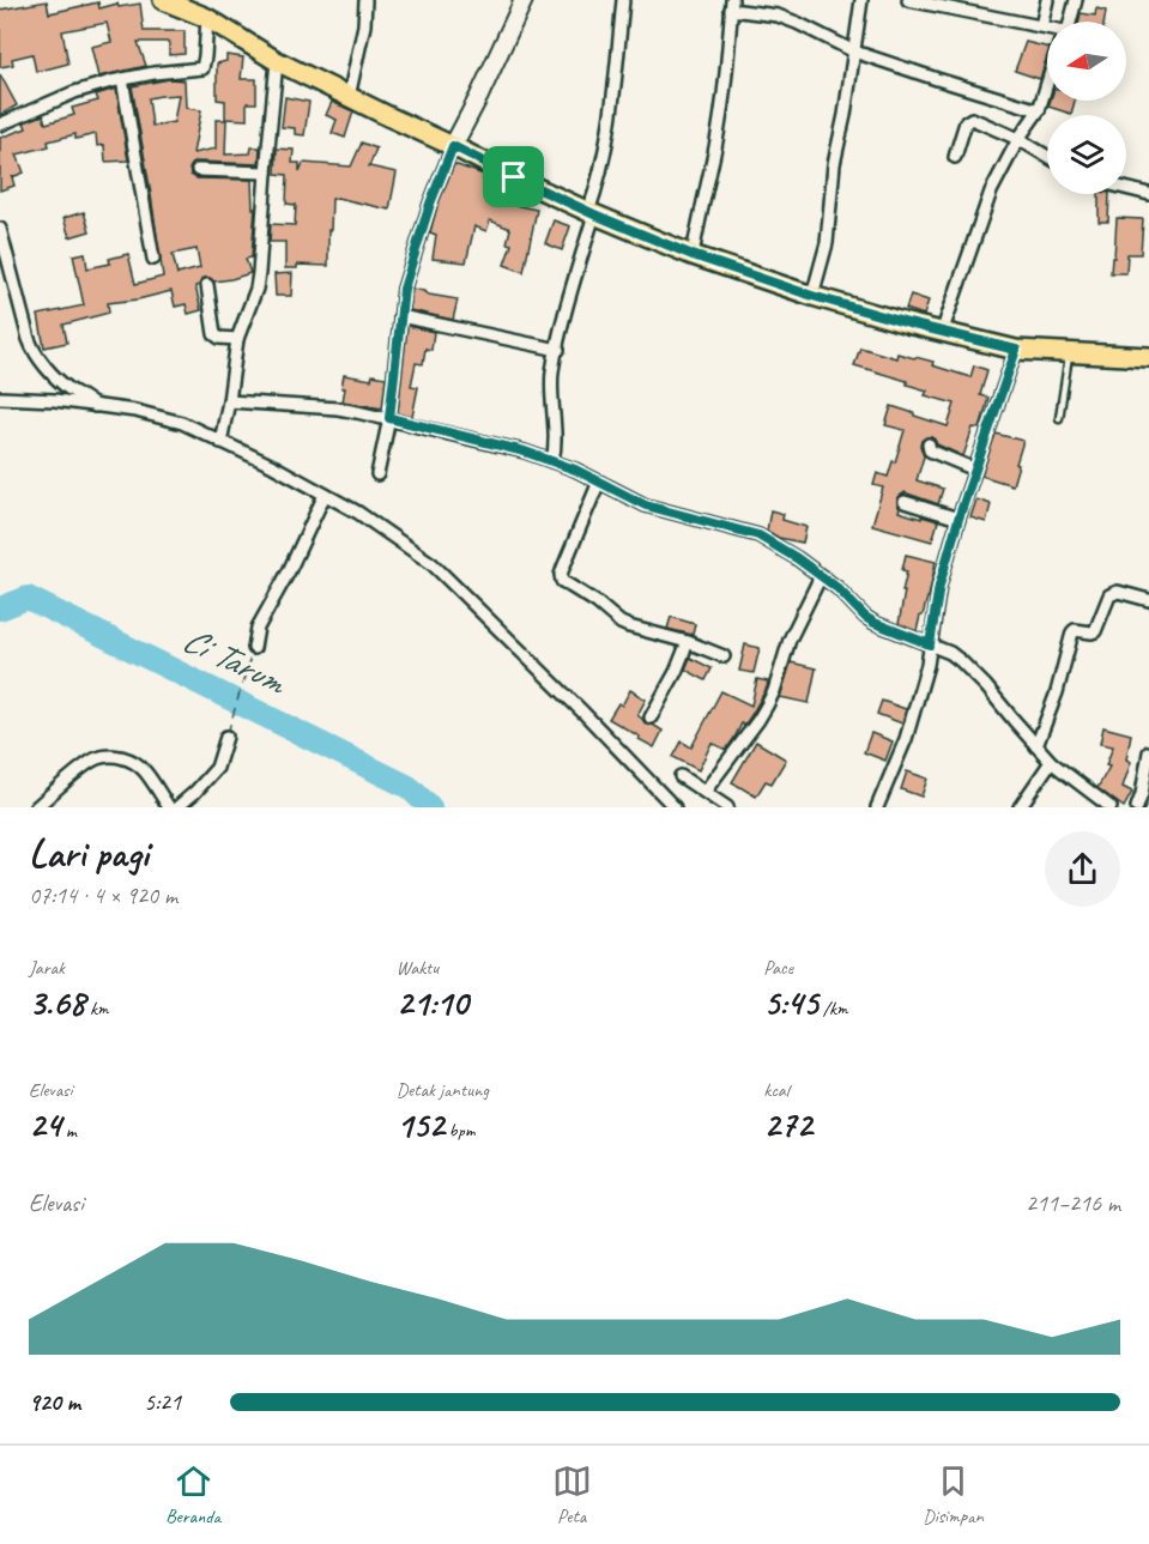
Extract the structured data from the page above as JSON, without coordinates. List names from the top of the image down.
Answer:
{
  "water": ["Ci Tarum"],
  "north": "left",
  "page": {
    "heading": ["Lari pagi", "07:14 · 4 × 920 m"],
    "stats": [
      ["Jarak", "3.68 km"],
      ["Waktu", "21:10"],
      ["Pace", "5:45 /km"],
      ["Elevasi", "24 m"],
      ["Detak jantung", "152 bpm"],
      ["kcal", "272"]
    ],
    "chart": ["Elevasi", "211–216 m"],
    "list": [
      {
        "name": "920 m",
        "note": "5:21"
      }
    ],
    "tabs": ["Beranda", "Peta", "Disimpan"]
  }
}
